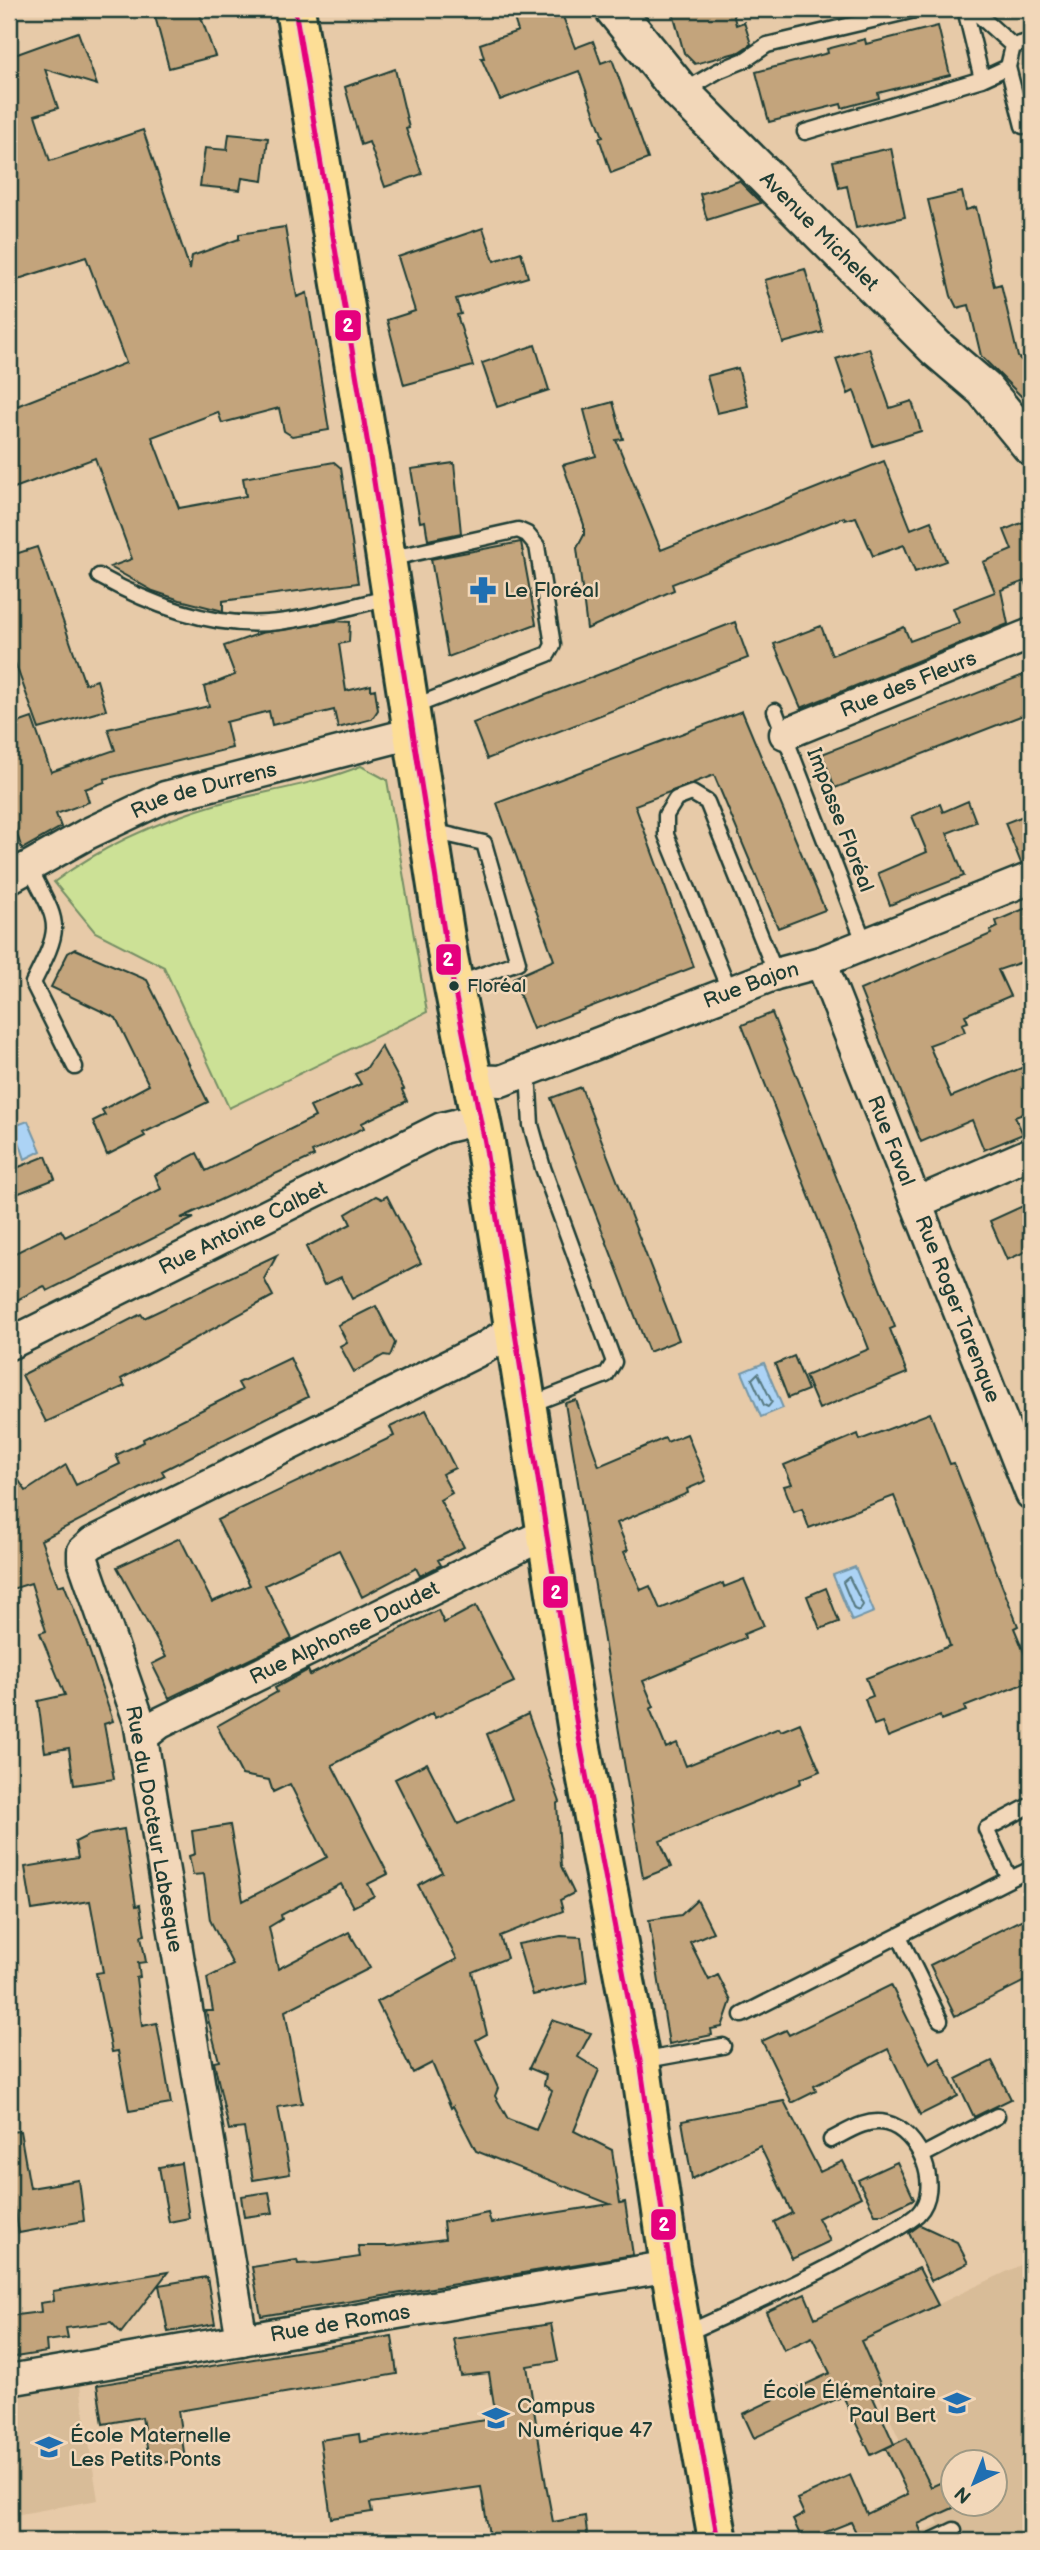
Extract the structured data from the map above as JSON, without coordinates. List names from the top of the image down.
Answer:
{
  "streets": {
    "street": [
      "Avenue Michelet",
      "Rue des Fleurs",
      "Rue de Durrens",
      "Rue Bajon",
      "Rue Faval",
      "Rue Antoine Calbet",
      "Rue Roger Tarenque",
      "Rue Alphonse Daudet",
      "Rue du Docteur Labesque",
      "Rue de Romas"
    ],
    "lane": ["Impasse Floréal"]
  },
  "crossings": [
    ["Rue des Fleurs", "Impasse Floréal"],
    ["Impasse Floréal", "Rue Bajon"],
    ["Rue Bajon", "Rue Faval"],
    ["Rue Faval", "Rue Roger Tarenque"],
    ["Rue Alphonse Daudet", "Rue du Docteur Labesque"],
    ["Rue du Docteur Labesque", "Rue de Romas"]
  ],
  "places": {
    "pharmacy": ["Le Floréal"],
    "other": ["Floréal"],
    "school or university": ["École Élémentaire Paul Bert", "Campus Numérique 47", "École Maternelle Les Petits Ponts"]
  },
  "lines": ["transit line 2"],
  "north": "bottom left"
}
